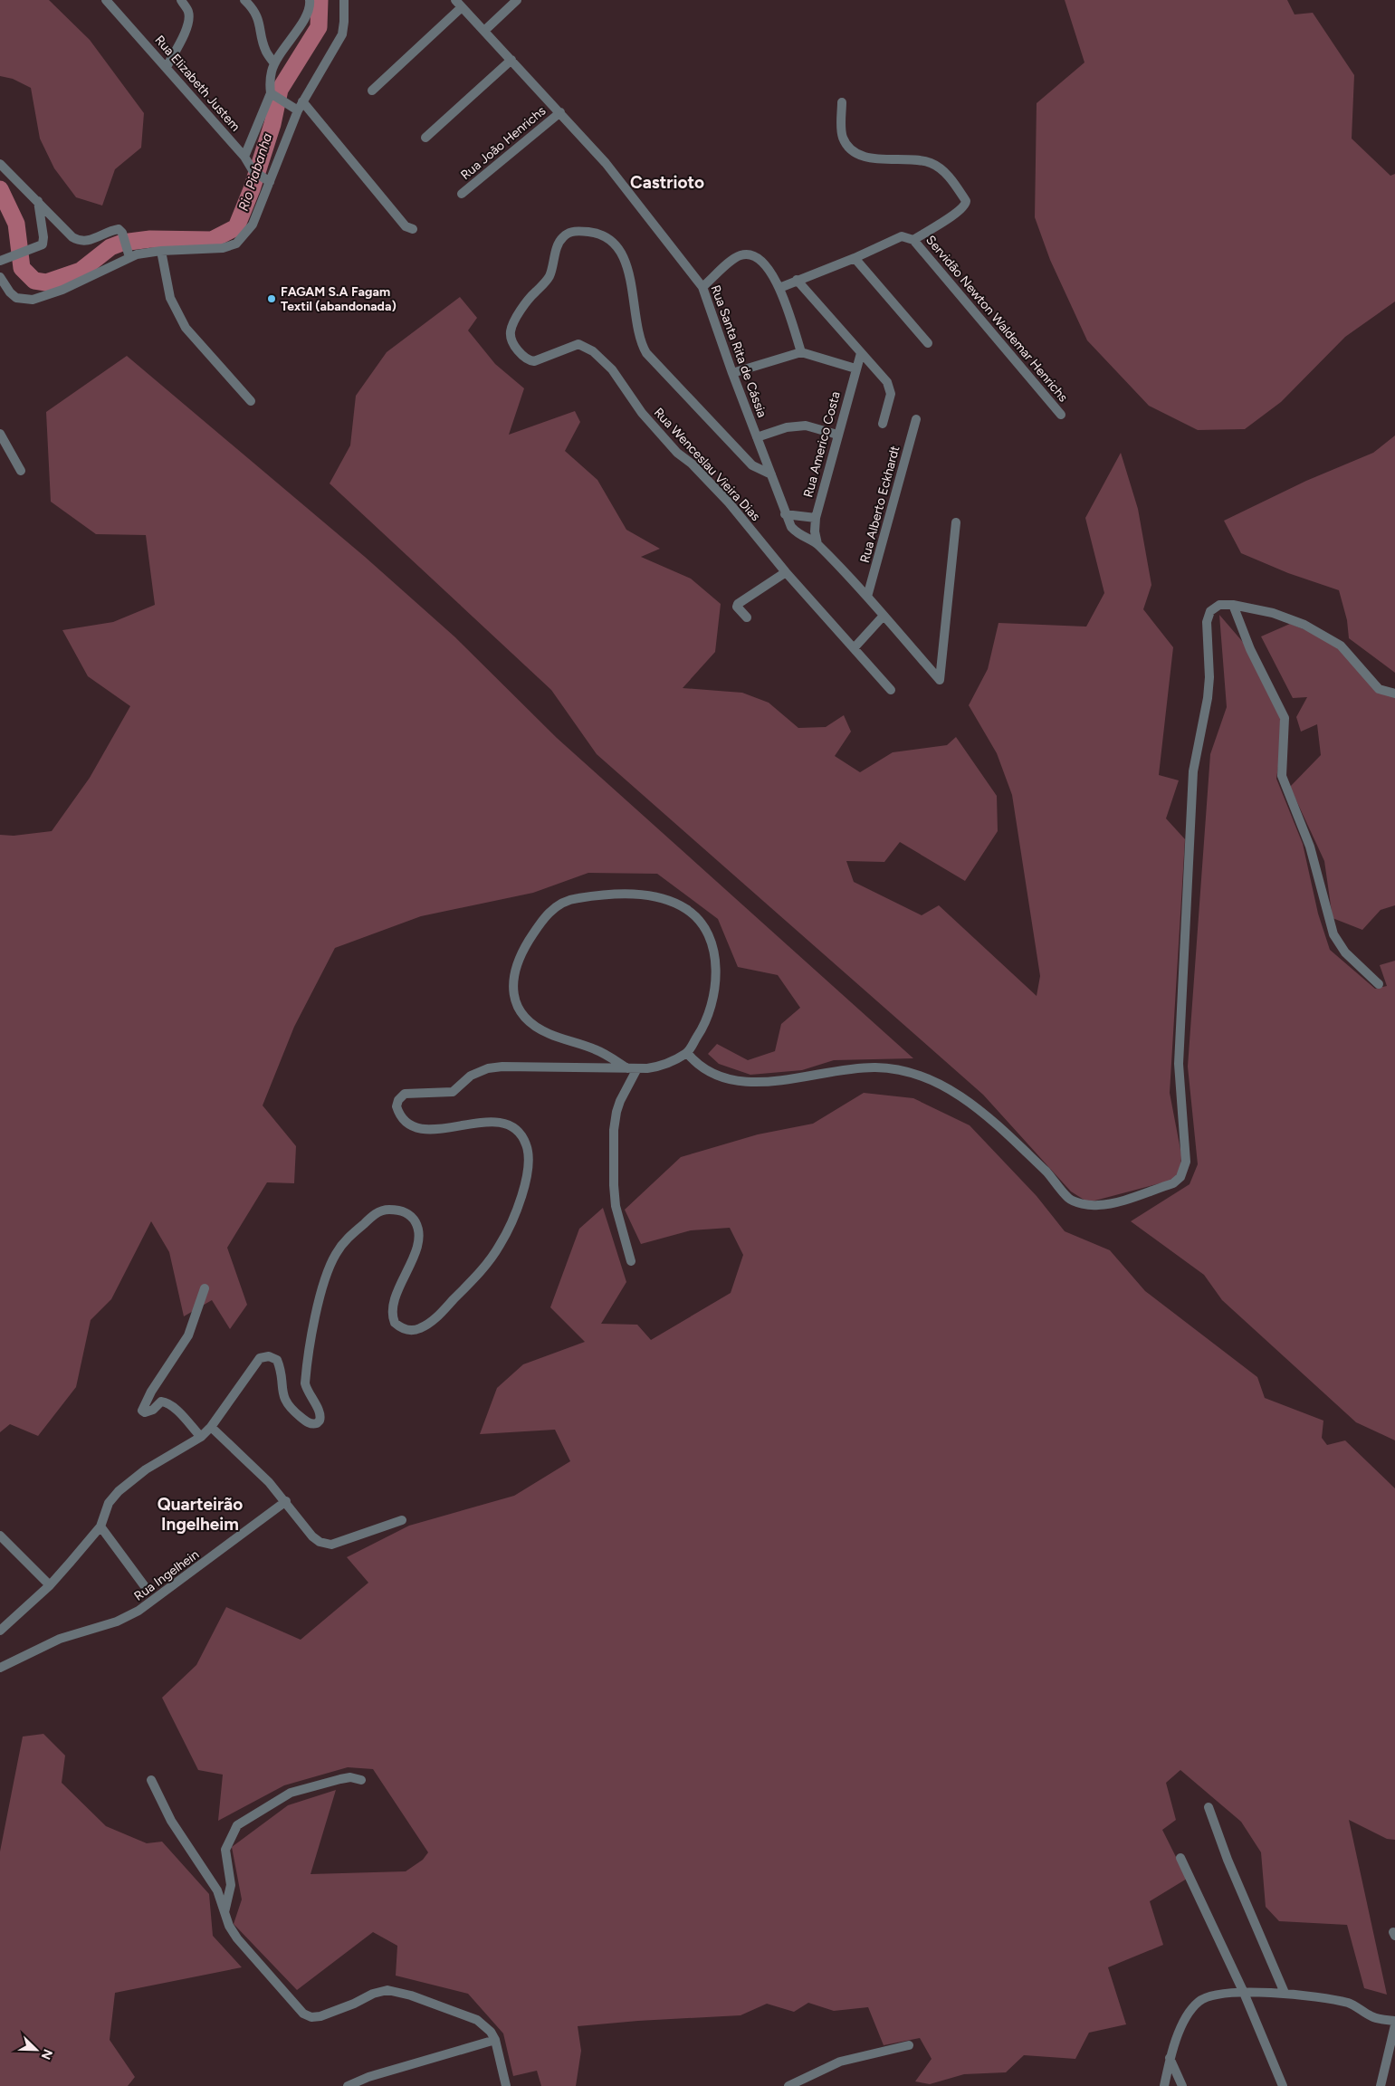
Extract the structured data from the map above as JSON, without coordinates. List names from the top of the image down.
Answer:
{
  "streets": {
    "street": [
      "Rua Elizabeth Justem",
      "Rua João Henrichs",
      "Servidão Newton Waldemar Henrichs",
      "Rua Santa Rita de Cássia",
      "Rua Americo Costa",
      "Rua Wenceslau Vieira Dias",
      "Rua Alberto Eckhardt",
      "Rua Ingelhein"
    ]
  },
  "crossings": [
    ["Rua João Henrichs", "Rua Santa Rita de Cássia"],
    ["Rua Santa Rita de Cássia", "Rua Americo Costa"],
    ["Rua Santa Rita de Cássia", "Rua Wenceslau Vieira Dias"],
    ["Rua Santa Rita de Cássia", "Rua Alberto Eckhardt"]
  ],
  "districts": ["Castrioto", "Quarteirão Ingelheim"],
  "water": ["Rio Piabanha"],
  "places": ["FAGAM S.A Fagam Textil (abandonada)"],
  "north": "bottom right"
}
